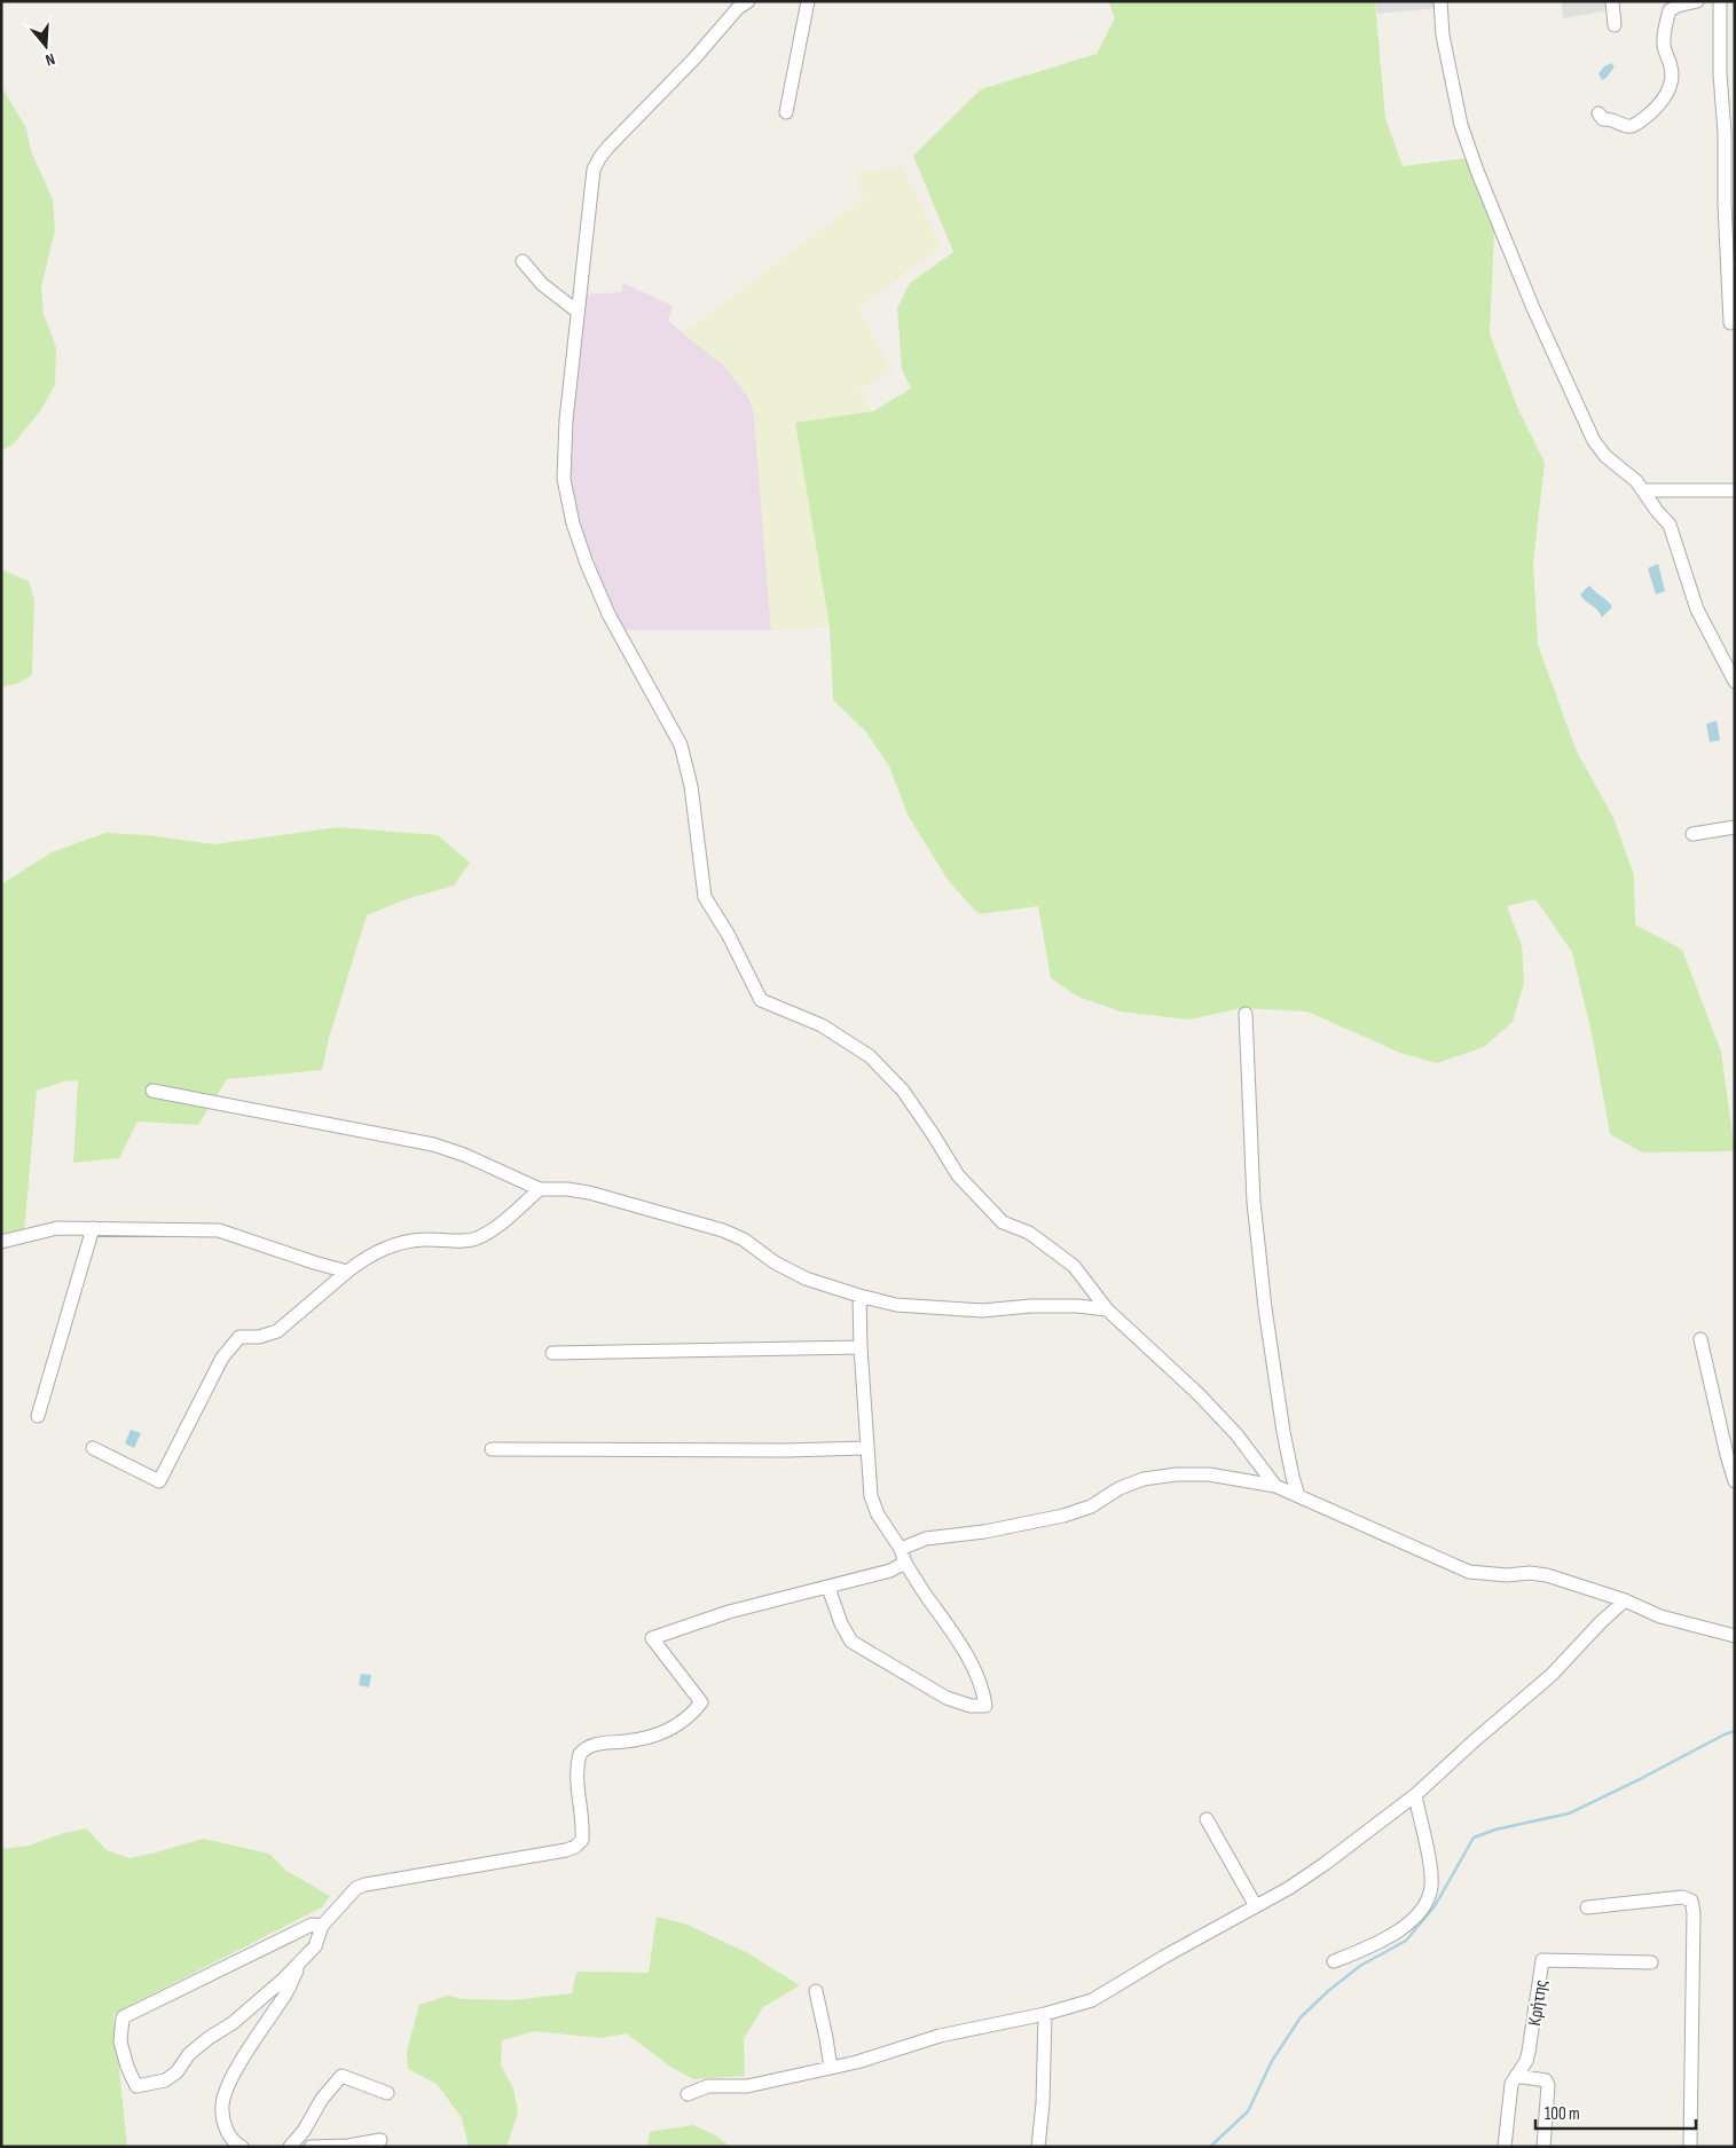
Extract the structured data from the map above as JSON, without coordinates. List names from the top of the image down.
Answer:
{
  "streets": {
    "street": ["Κρήτης"]
  },
  "scale_bar": "100 m",
  "north": "bottom"
}
